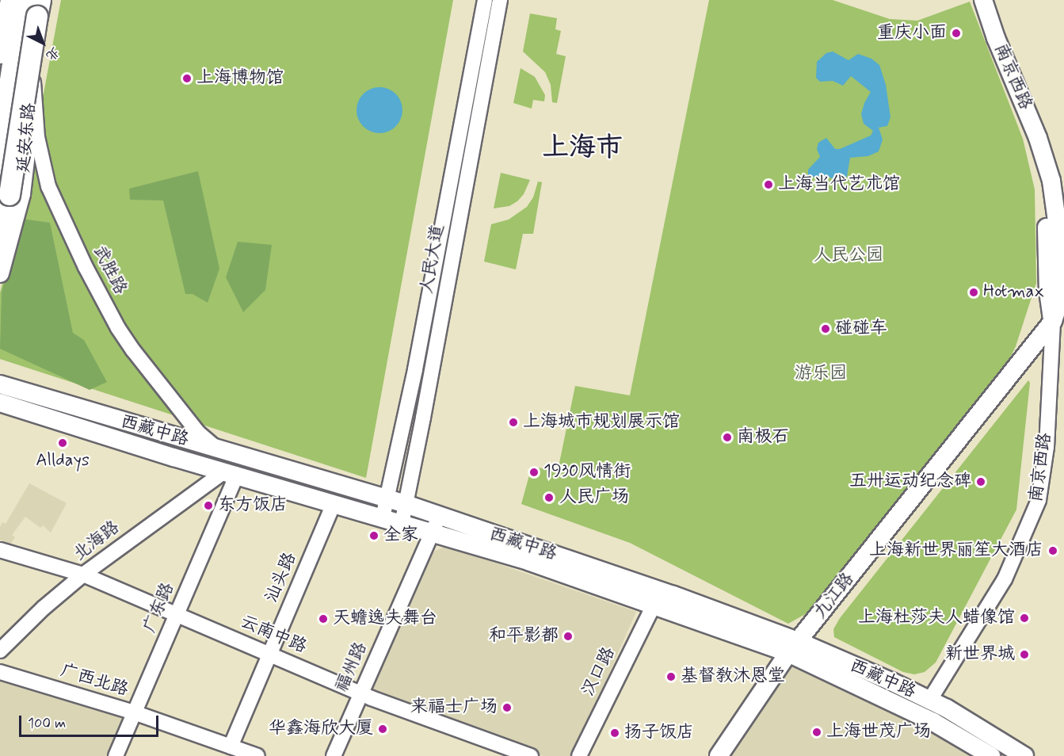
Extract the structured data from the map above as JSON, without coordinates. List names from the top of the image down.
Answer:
{
  "streets": {
    "main road": [
      "南京西路",
      "延安东路",
      "西藏中路",
      "九江路"
    ],
    "street": [
      "人民大道",
      "武胜路",
      "北海路",
      "汕头路",
      "广东路",
      "云南中路",
      "福州路",
      "汉口路",
      "广西北路"
    ]
  },
  "crossings": [
    ["南京西路", "西藏中路"],
    ["南京西路", "九江路"],
    ["延安东路", "武胜路"],
    ["人民大道", "西藏中路"],
    ["武胜路", "西藏中路"],
    ["西藏中路", "北海路"],
    ["西藏中路", "汕头路"],
    ["西藏中路", "九江路"],
    ["西藏中路", "广东路"],
    ["西藏中路", "福州路"],
    ["西藏中路", "汉口路"],
    ["北海路", "广东路"],
    ["北海路", "云南中路"],
    ["汕头路", "云南中路"],
    ["汕头路", "广西北路"],
    ["广东路", "云南中路"],
    ["广东路", "广西北路"],
    ["云南中路", "福州路"]
  ],
  "districts": ["上海市"],
  "parks": ["人民公园", "游乐园"],
  "places": [
    "重庆小面",
    "上海博物馆",
    "上海当代艺术馆",
    "Hotmax",
    "碰碰车",
    "上海城市规划展示馆",
    "南极石",
    "Alldays",
    "1930风情街",
    "五卅运动纪念碑",
    "人民广场",
    "东方饭店",
    "全家",
    "上海新世界丽笙大酒店",
    "上海杜莎夫人蜡像馆",
    "天蟾逸夫舞台",
    "和平影都",
    "新世界城",
    "基督教沐恩堂",
    "来福士广场",
    "华鑫海欣大厦",
    "上海世茂广场",
    "扬子饭店"
  ],
  "scale_bar": "100 m",
  "north": "bottom right"
}
